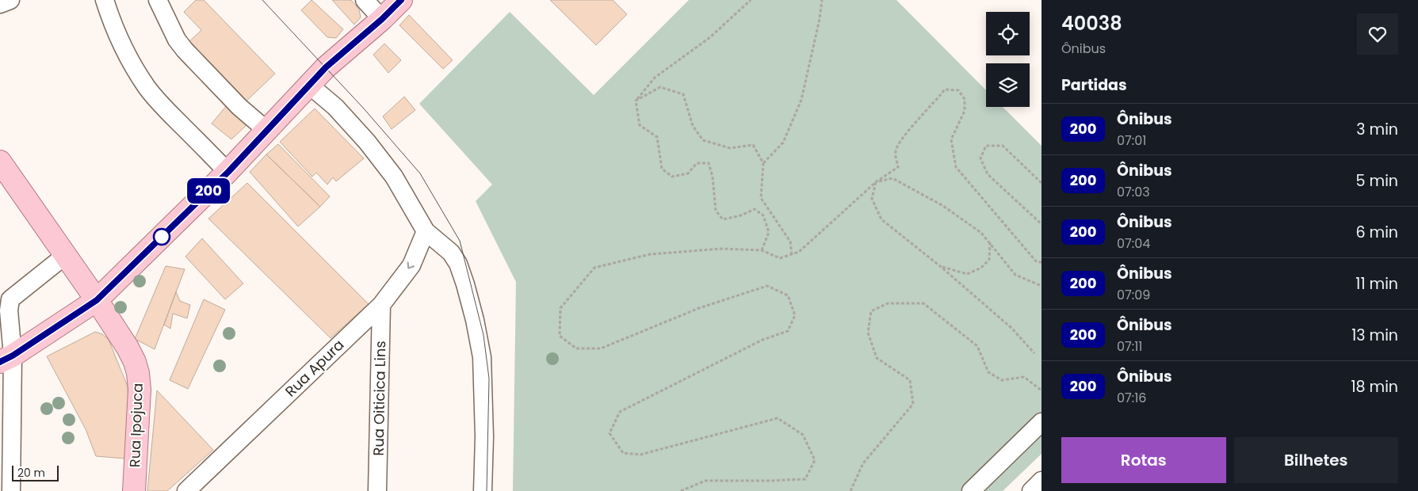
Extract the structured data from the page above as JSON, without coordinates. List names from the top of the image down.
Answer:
{
  "streets": {
    "main road": ["Rua Ipojuca"],
    "street": ["Rua Apura", "Rua Oiticica Lins"]
  },
  "crossings": [
    ["Rua Apura", "Rua Oiticica Lins"]
  ],
  "lines": ["bus line 200"],
  "scale_bar": "20 m",
  "page": {
    "on_map": "200",
    "heading": [
      ["40038", "Ônibus"],
      "Partidas"
    ],
    "list": [
      {
        "mark": "200",
        "name": "Ônibus",
        "note": "07:01",
        "value": "3 min"
      },
      {
        "mark": "200",
        "name": "Ônibus",
        "note": "07:03",
        "value": "5 min"
      },
      {
        "mark": "200",
        "name": "Ônibus",
        "note": "07:04",
        "value": "6 min"
      },
      {
        "mark": "200",
        "name": "Ônibus",
        "note": "07:09",
        "value": "11 min"
      },
      {
        "mark": "200",
        "name": "Ônibus",
        "note": "07:11",
        "value": "13 min"
      },
      {
        "mark": "200",
        "name": "Ônibus",
        "note": "07:16",
        "value": "18 min"
      }
    ],
    "buttons": ["Rotas", "Bilhetes"],
    "scale": "20 m"
  }
}
